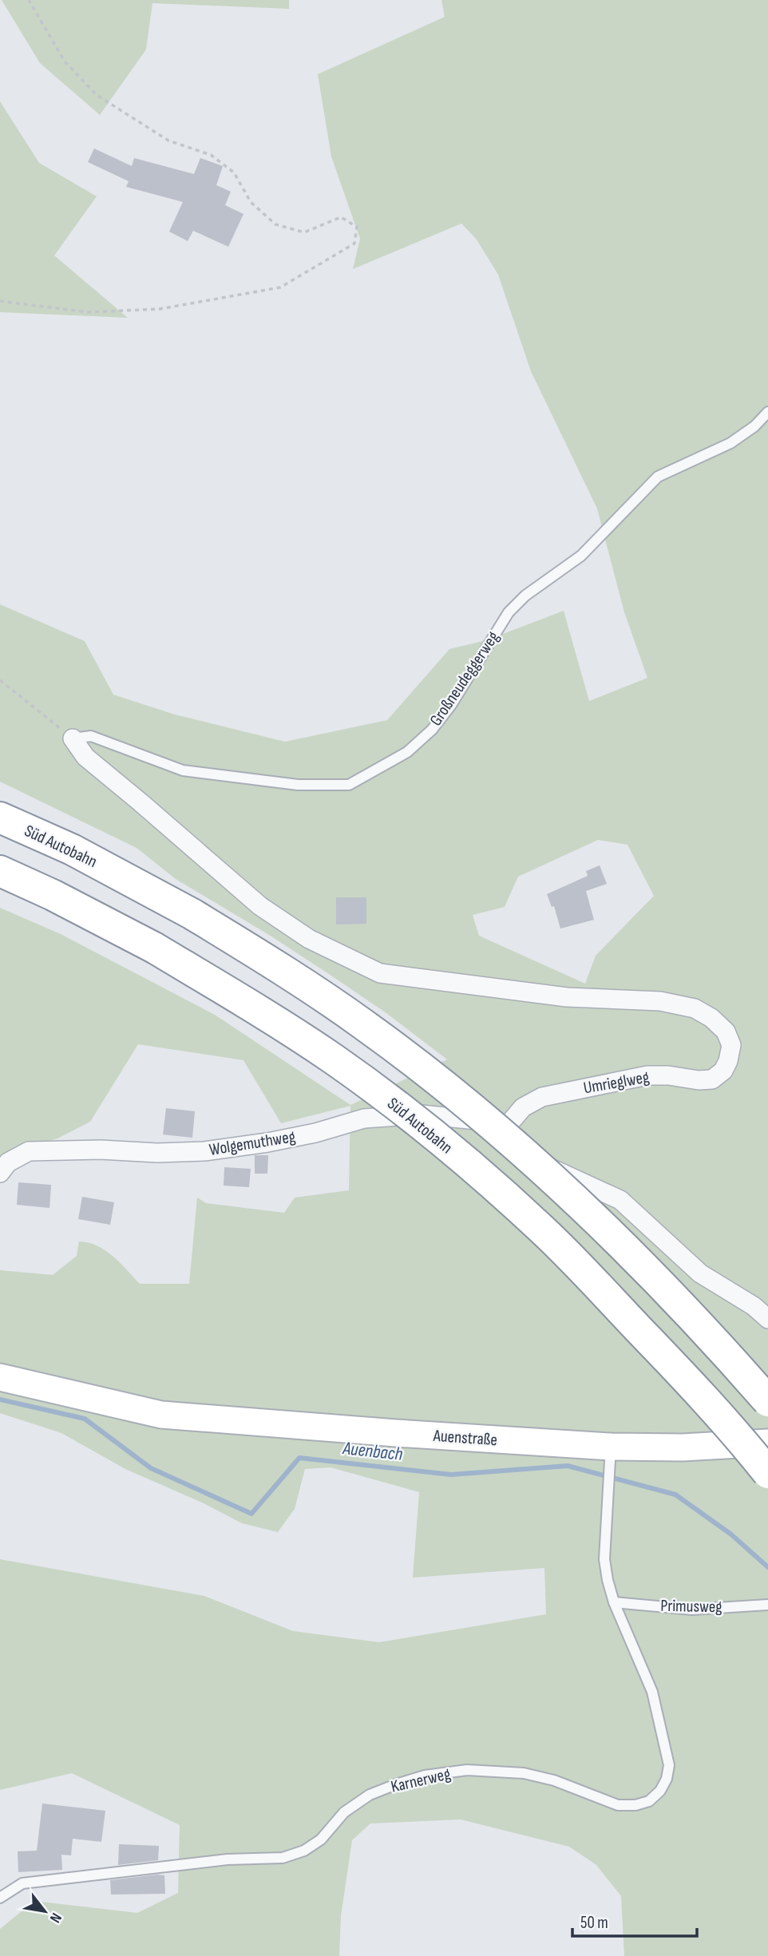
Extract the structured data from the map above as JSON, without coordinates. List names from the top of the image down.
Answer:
{
  "streets": {
    "highway": ["Süd Autobahn"],
    "street": ["Umrieglweg", "Wolgemuthweg", "Auenstraße"],
    "lane": ["Großneudeggerweg", "Primusweg", "Karnerweg"]
  },
  "crossings": [
    ["Großneudeggerweg", "Umrieglweg"],
    ["Umrieglweg", "Wolgemuthweg"],
    ["Auenstraße", "Karnerweg"],
    ["Primusweg", "Karnerweg"]
  ],
  "water": ["Auenbach"],
  "scale_bar": "50 m",
  "north": "bottom right"
}
